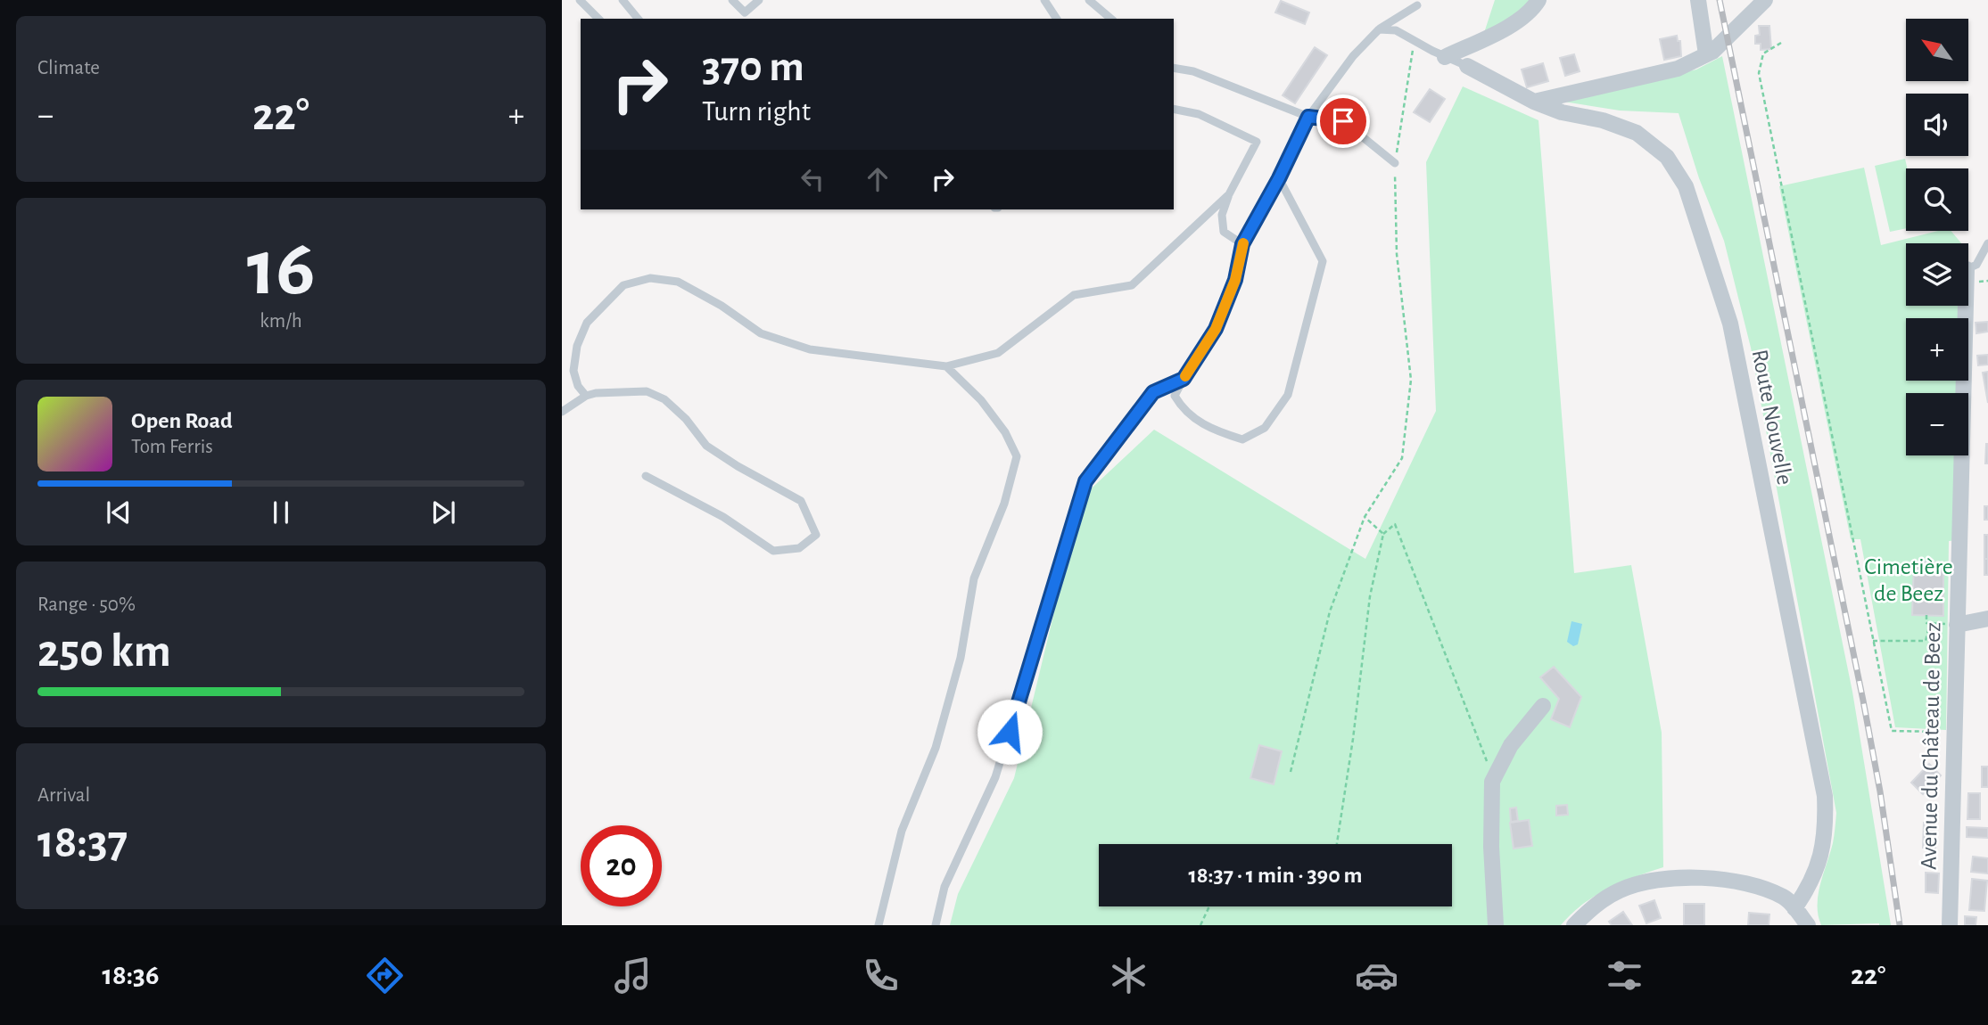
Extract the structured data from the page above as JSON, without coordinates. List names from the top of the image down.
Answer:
{
  "streets": {
    "street": ["Route Nouvelle", "Avenue du Château de Beez"]
  },
  "parks": ["Cimetière de Beez"],
  "north": "top left",
  "page": {
    "tile": [
      "Climate",
      ["16", "km/h"],
      ["Range · 50%", "250 km"],
      ["Arrival", "18:37"]
    ],
    "map_buttons": ["+", "−"],
    "turn": ["370 m", "Turn right"],
    "heat": ["−", "22°", "+"],
    "song": ["Open Road", "Tom Ferris"],
    "limit": "20",
    "trip": "18:37 · 1 min · 390 m",
    "tabs": ["18:36", "22°"]
  }
}
